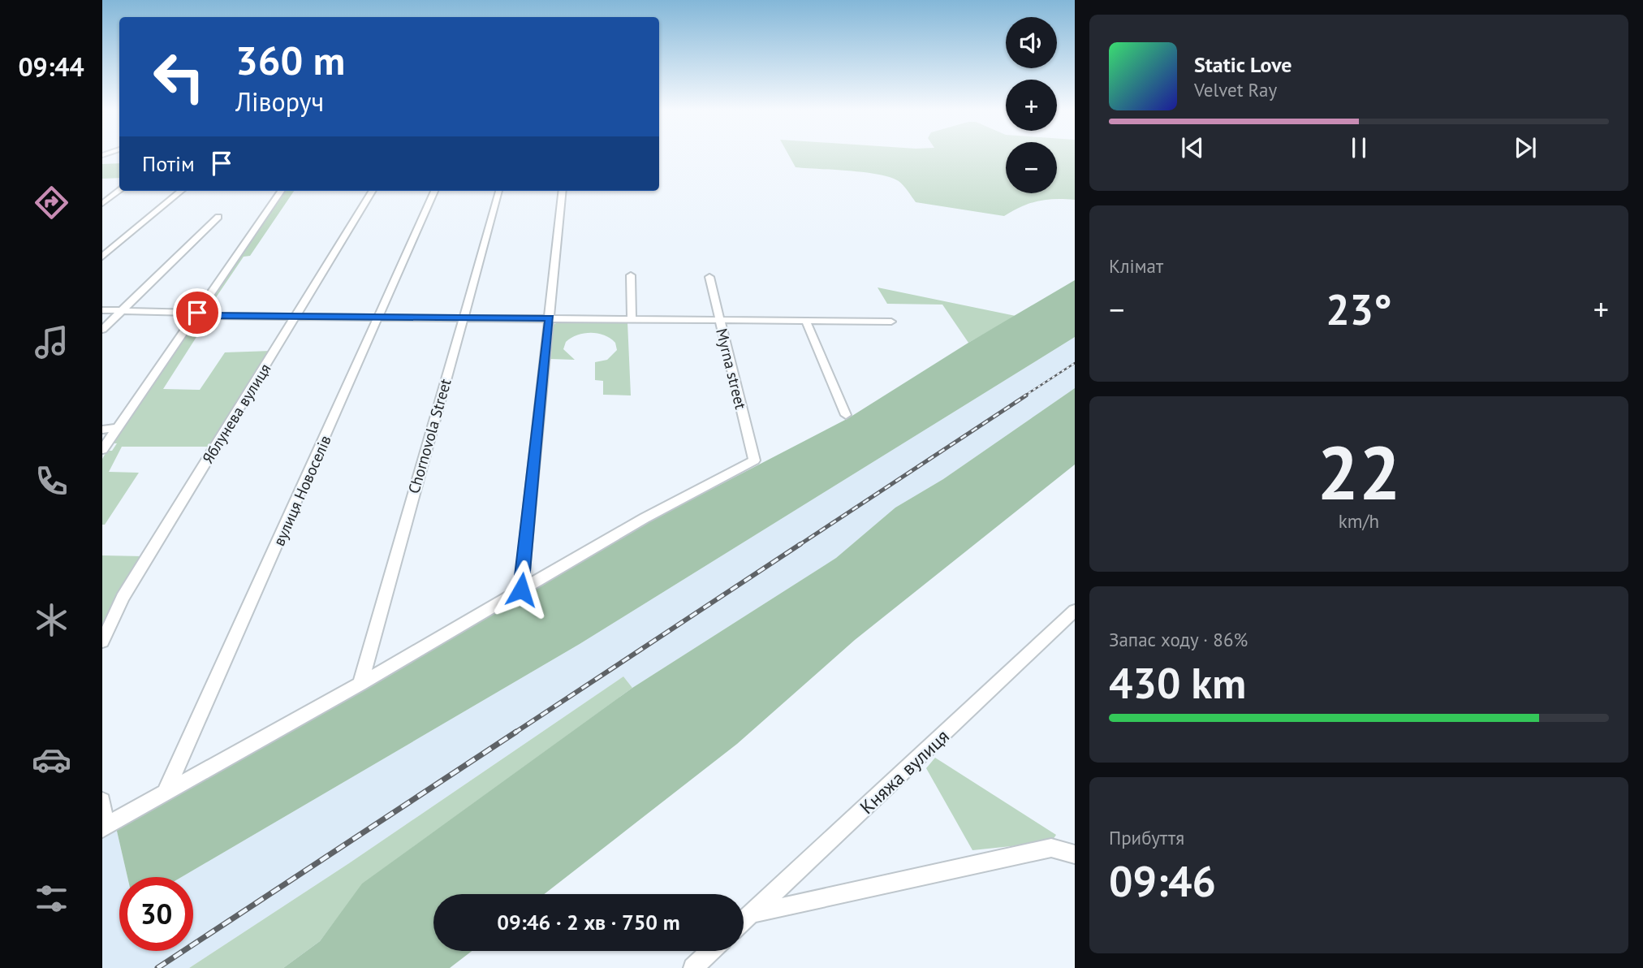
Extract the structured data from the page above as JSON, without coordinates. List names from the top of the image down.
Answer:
{
  "streets": {
    "street": [
      "Myrna street",
      "Яблунева вулиця",
      "Chornovola Street",
      "вулиця Новоселів",
      "Княжа вулиця"
    ]
  },
  "page": {
    "tabs": "09:44",
    "map_buttons": ["+", "−"],
    "turn": ["360 m", "Ліворуч"],
    "song": ["Static Love", "Velvet Ray"],
    "then": "Потім",
    "tile": [
      "Клімат",
      ["22", "km/h"],
      ["Запас ходу · 86%", "430 km"],
      ["Прибуття", "09:46"]
    ],
    "heat": ["−", "23°", "+"],
    "limit": "30",
    "trip": "09:46 · 2 хв · 750 m"
  }
}
